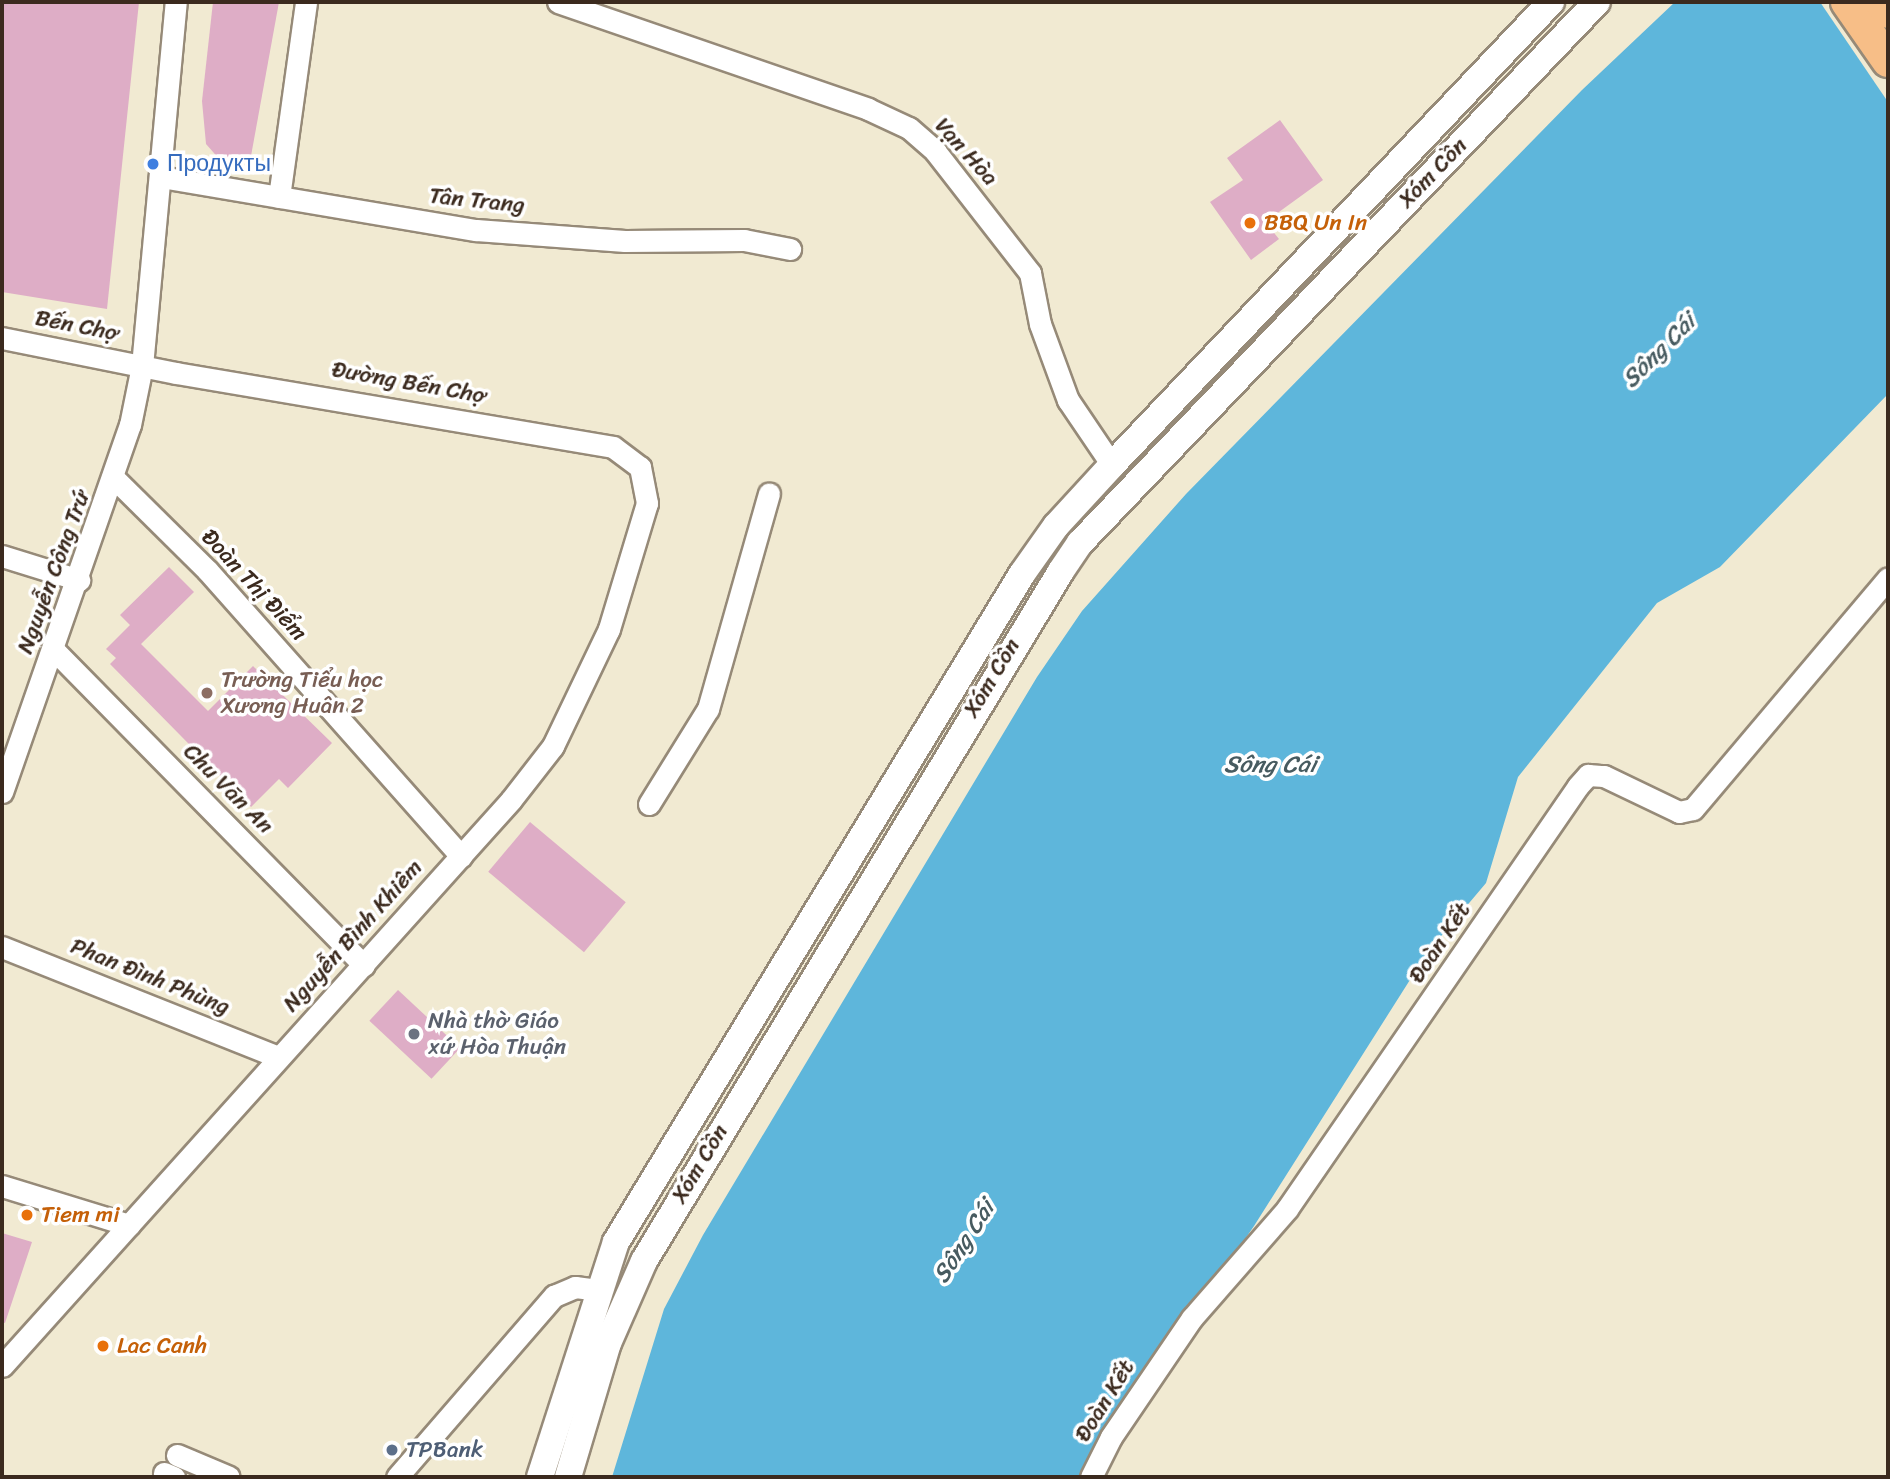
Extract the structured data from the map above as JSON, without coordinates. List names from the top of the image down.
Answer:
{
  "streets": {
    "street": [
      "Vạn Hòa",
      "Xóm Cồn",
      "Tân Trang",
      "Bến Chợ",
      "Đường Bến Chợ",
      "Nguyễn Công Trứ",
      "Đoàn Thị Điểm",
      "Chu Văn An",
      "Nguyễn Bình Khiêm",
      "Đoàn Kết",
      "Phan Đình Phùng"
    ]
  },
  "crossings": [
    ["Vạn Hòa", "Xóm Cồn"],
    ["Tân Trang", "Nguyễn Công Trứ"],
    ["Bến Chợ", "Đường Bến Chợ"],
    ["Bến Chợ", "Nguyễn Công Trứ"],
    ["Đường Bến Chợ", "Nguyễn Công Trứ"],
    ["Đường Bến Chợ", "Nguyễn Bình Khiêm"],
    ["Nguyễn Công Trứ", "Đoàn Thị Điểm"],
    ["Nguyễn Công Trứ", "Chu Văn An"],
    ["Đoàn Thị Điểm", "Nguyễn Bình Khiêm"],
    ["Chu Văn An", "Nguyễn Bình Khiêm"],
    ["Nguyễn Bình Khiêm", "Phan Đình Phùng"]
  ],
  "water": ["Sông Cái"],
  "places": [
    "Продукты",
    "BBQ Un In",
    "Trường Tiểu học Xương Huân 2",
    "Nhà thờ Giáo xứ Hòa Thuận",
    "Tiem mi",
    "Lac Canh",
    "TPBank"
  ]
}
